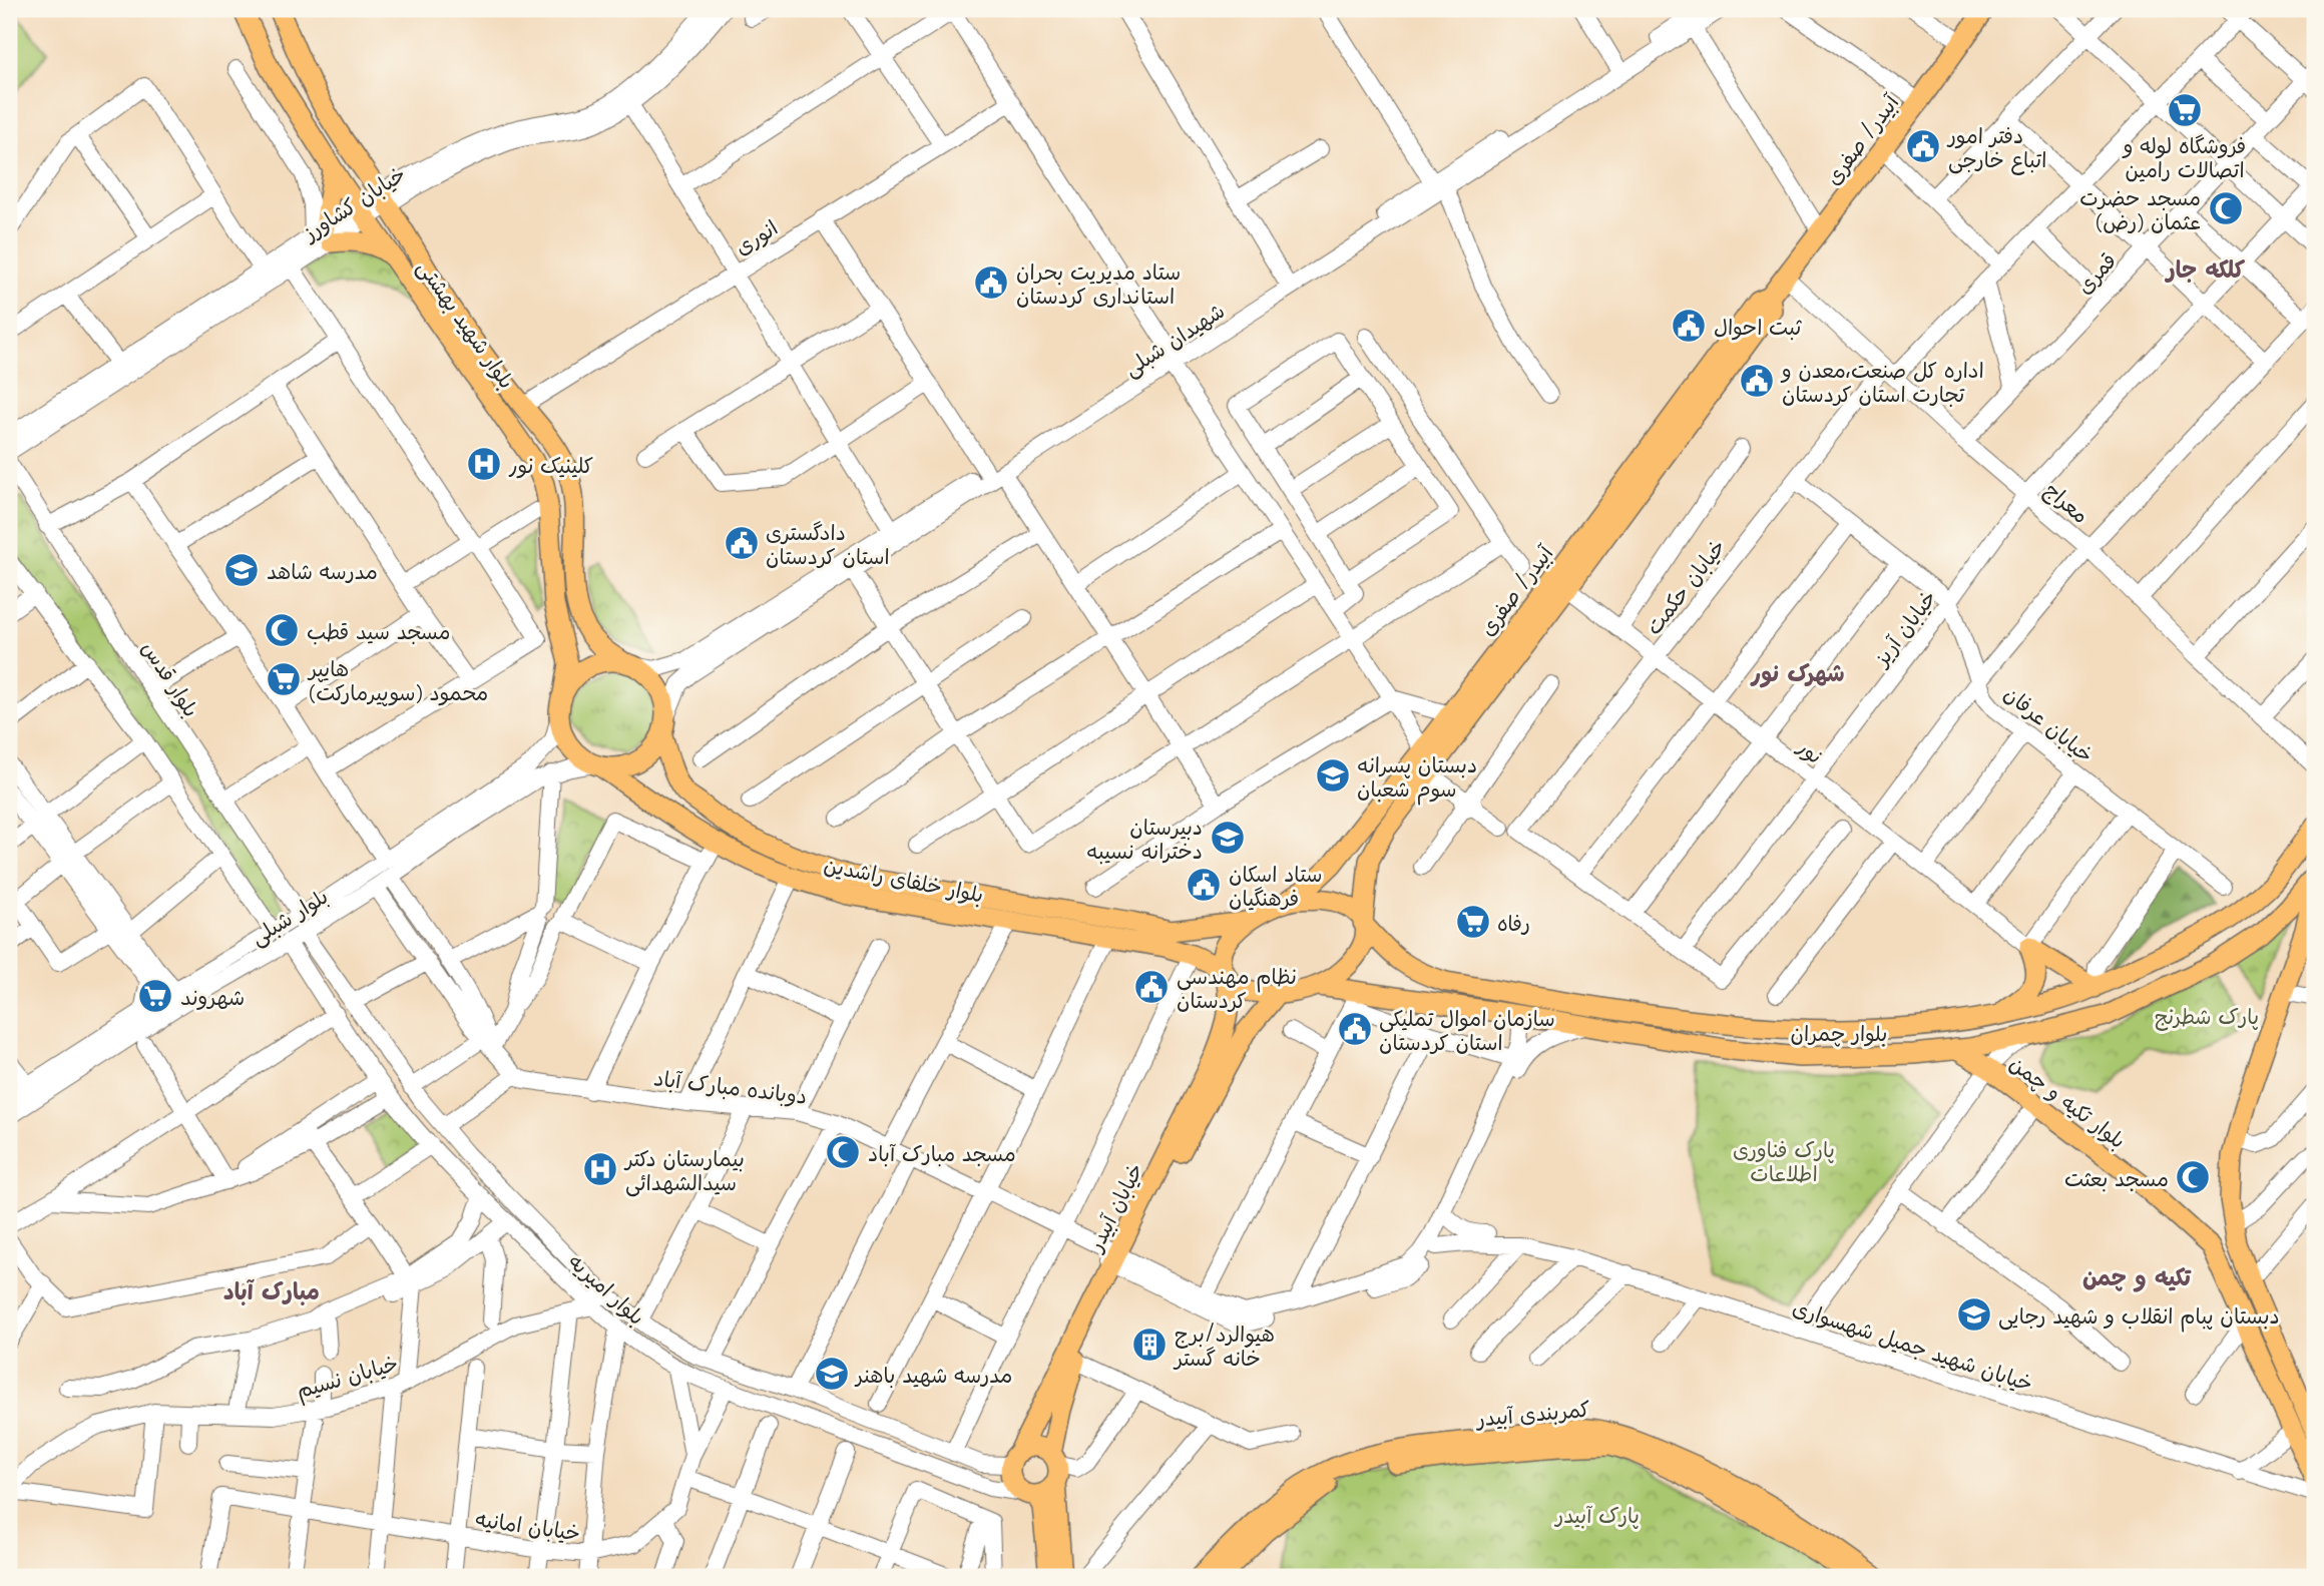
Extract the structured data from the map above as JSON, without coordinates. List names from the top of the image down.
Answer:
{
  "streets": {
    "main road": [
      "آبیدر/ صفری",
      "بلوار شهید بهشتی",
      "بلوار خلفای راشدین",
      "بلوار چمران",
      "بلوار تکیه و چمن",
      "خیابان آبیدر",
      "کمربندی آبیدر"
    ],
    "street": [
      "خیابان کشاورز",
      "انوری",
      "قمری",
      "شهیدان شبلی",
      "معراج",
      "خیابان حکمت",
      "خیابان آریز",
      "بلوار قدس",
      "خیابان عرفان",
      "نور",
      "بلوار شبلی",
      "دوبانده مبارک آباد",
      "بلوار امیریه",
      "خیابان شهید جمیل شهسواری",
      "خیابان نسیم",
      "خیابان امانیه"
    ]
  },
  "crossings": [
    ["آبیدر/ صفری", "معراج"],
    ["آبیدر/ صفری", "نور"],
    ["آبیدر/ صفری", "بلوار خلفای راشدین"],
    ["آبیدر/ صفری", "بلوار چمران"],
    ["آبیدر/ صفری", "خیابان آبیدر"],
    ["خیابان کشاورز", "بلوار شهید بهشتی"],
    ["انوری", "بلوار شهید بهشتی"],
    ["قمری", "معراج"],
    ["بلوار شهید بهشتی", "شهیدان شبلی"],
    ["بلوار شهید بهشتی", "بلوار خلفای راشدین"],
    ["بلوار شهید بهشتی", "بلوار شبلی"],
    ["شهیدان شبلی", "بلوار خلفای راشدین"],
    ["شهیدان شبلی", "بلوار شبلی"],
    ["معراج", "خیابان حکمت"],
    ["معراج", "خیابان آریز"],
    ["خیابان حکمت", "نور"],
    ["خیابان آریز", "خیابان عرفان"],
    ["خیابان آریز", "نور"],
    ["بلوار قدس", "بلوار شبلی"],
    ["بلوار خلفای راشدین", "بلوار شبلی"],
    ["بلوار خلفای راشدین", "بلوار چمران"],
    ["بلوار خلفای راشدین", "خیابان آبیدر"],
    ["بلوار شبلی", "بلوار امیریه"],
    ["بلوار چمران", "بلوار تکیه و چمن"],
    ["بلوار چمران", "خیابان آبیدر"],
    ["دوبانده مبارک آباد", "خیابان آبیدر"],
    ["خیابان آبیدر", "بلوار امیریه"],
    ["بلوار امیریه", "خیابان نسیم"],
    ["بلوار امیریه", "خیابان امانیه"]
  ],
  "districts": [
    "کلکه جار",
    "شهرک نور",
    "تکیه و چمن",
    "مبارک آباد"
  ],
  "parks": ["پارک شطرنج", "پارک فناوری اطلاعات", "پارک آبیدر"],
  "places": {
    "supermarket": [
      "فروشگاه لوله و اتصالات رامین",
      "هایپر (سوپیرمارکت) محمود",
      "رفاه",
      "شهروند"
    ],
    "public building": [
      "دفتر امور اتباع خارجی",
      "ستاد مدیریت بحران استانداری کردستان",
      "ثبت احوال",
      "اداره کل صنعت،معدن و تجارت استان کردستان",
      "دادگستری استان کردستان",
      "ستاد اسکان فرهنگیان",
      "نظام مهندسی کردستان",
      "سازمان اموال تملیکی استان کردستان"
    ],
    "mosque": [
      "مسجد حضرت عثمان (رض)",
      "مسجد سید قطب",
      "مسجد مبارک آباد",
      "مسجد بعثت"
    ],
    "hospital": ["کلینیک نور", "بیمارستان دکتر سیدالشهدائی"],
    "school or university": [
      "مدرسه شاهد",
      "دبستان پسرانه سوم شعبان",
      "دبیرستان دخترانه نسیبه",
      "دبستان پبام انقلاب و شهید رجایی",
      "مدرسه شهید باهنر"
    ],
    "building": ["هیوالرد/برج خانه گستر"]
  }
}
